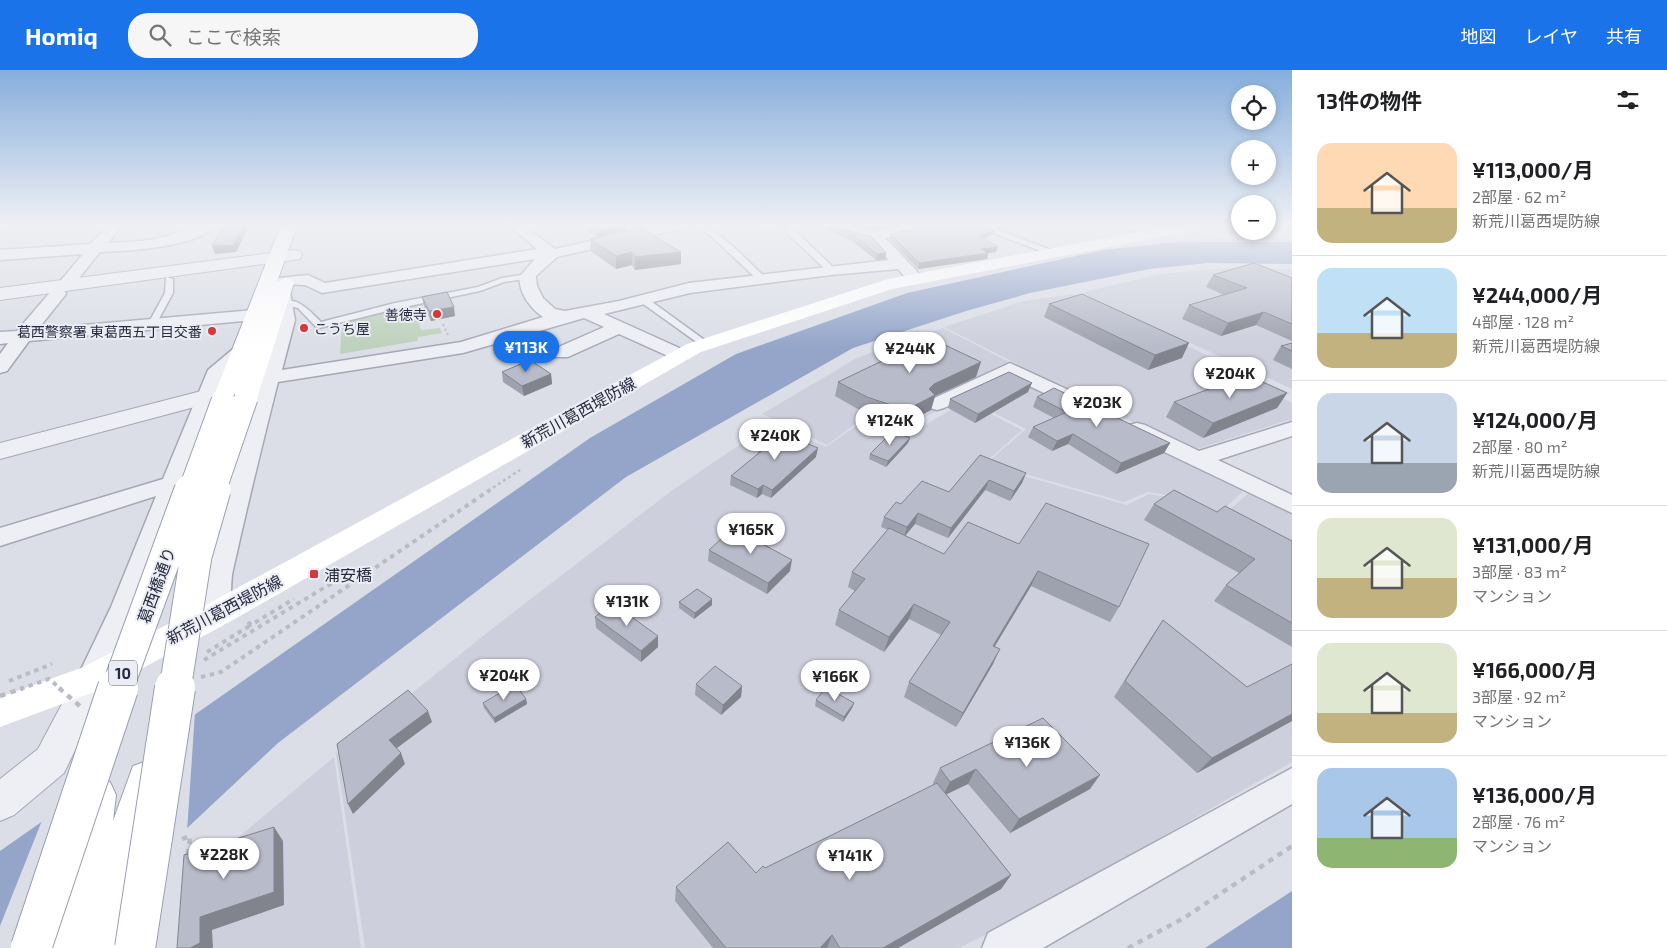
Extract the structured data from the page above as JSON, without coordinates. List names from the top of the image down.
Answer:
{
  "streets": {
    "main road": ["新荒川葛西堤防線", "葛西橋通り", "10"]
  },
  "places": {
    "other": ["善徳寺", "こうち屋", "葛西警察署 東葛西五丁目交番"],
    "transit": ["浦安橋"]
  },
  "page": {
    "header": "Homiq",
    "search": "ここで検索",
    "nav": ["地図", "レイヤ", "共有"],
    "heading": "13件の物件",
    "map_buttons": ["+", "−"],
    "list": [
      {
        "name": "¥113,000/月",
        "note": "2部屋 · 62 m² · 新荒川葛西堤防線"
      },
      {
        "name": "¥244,000/月",
        "note": "4部屋 · 128 m² · 新荒川葛西堤防線"
      },
      {
        "name": "¥124,000/月",
        "note": "2部屋 · 80 m² · 新荒川葛西堤防線"
      },
      {
        "name": "¥131,000/月",
        "note": "3部屋 · 83 m² · マンション"
      },
      {
        "name": "¥166,000/月",
        "note": "3部屋 · 92 m² · マンション"
      },
      {
        "name": "¥136,000/月",
        "note": "2部屋 · 76 m² · マンション"
      }
    ],
    "price": [
      "¥113K",
      "¥244K",
      "¥204K",
      "¥203K",
      "¥124K",
      "¥240K",
      "¥165K",
      "¥131K",
      "¥204K",
      "¥166K",
      "¥136K",
      "¥228K",
      "¥141K"
    ]
  }
}
